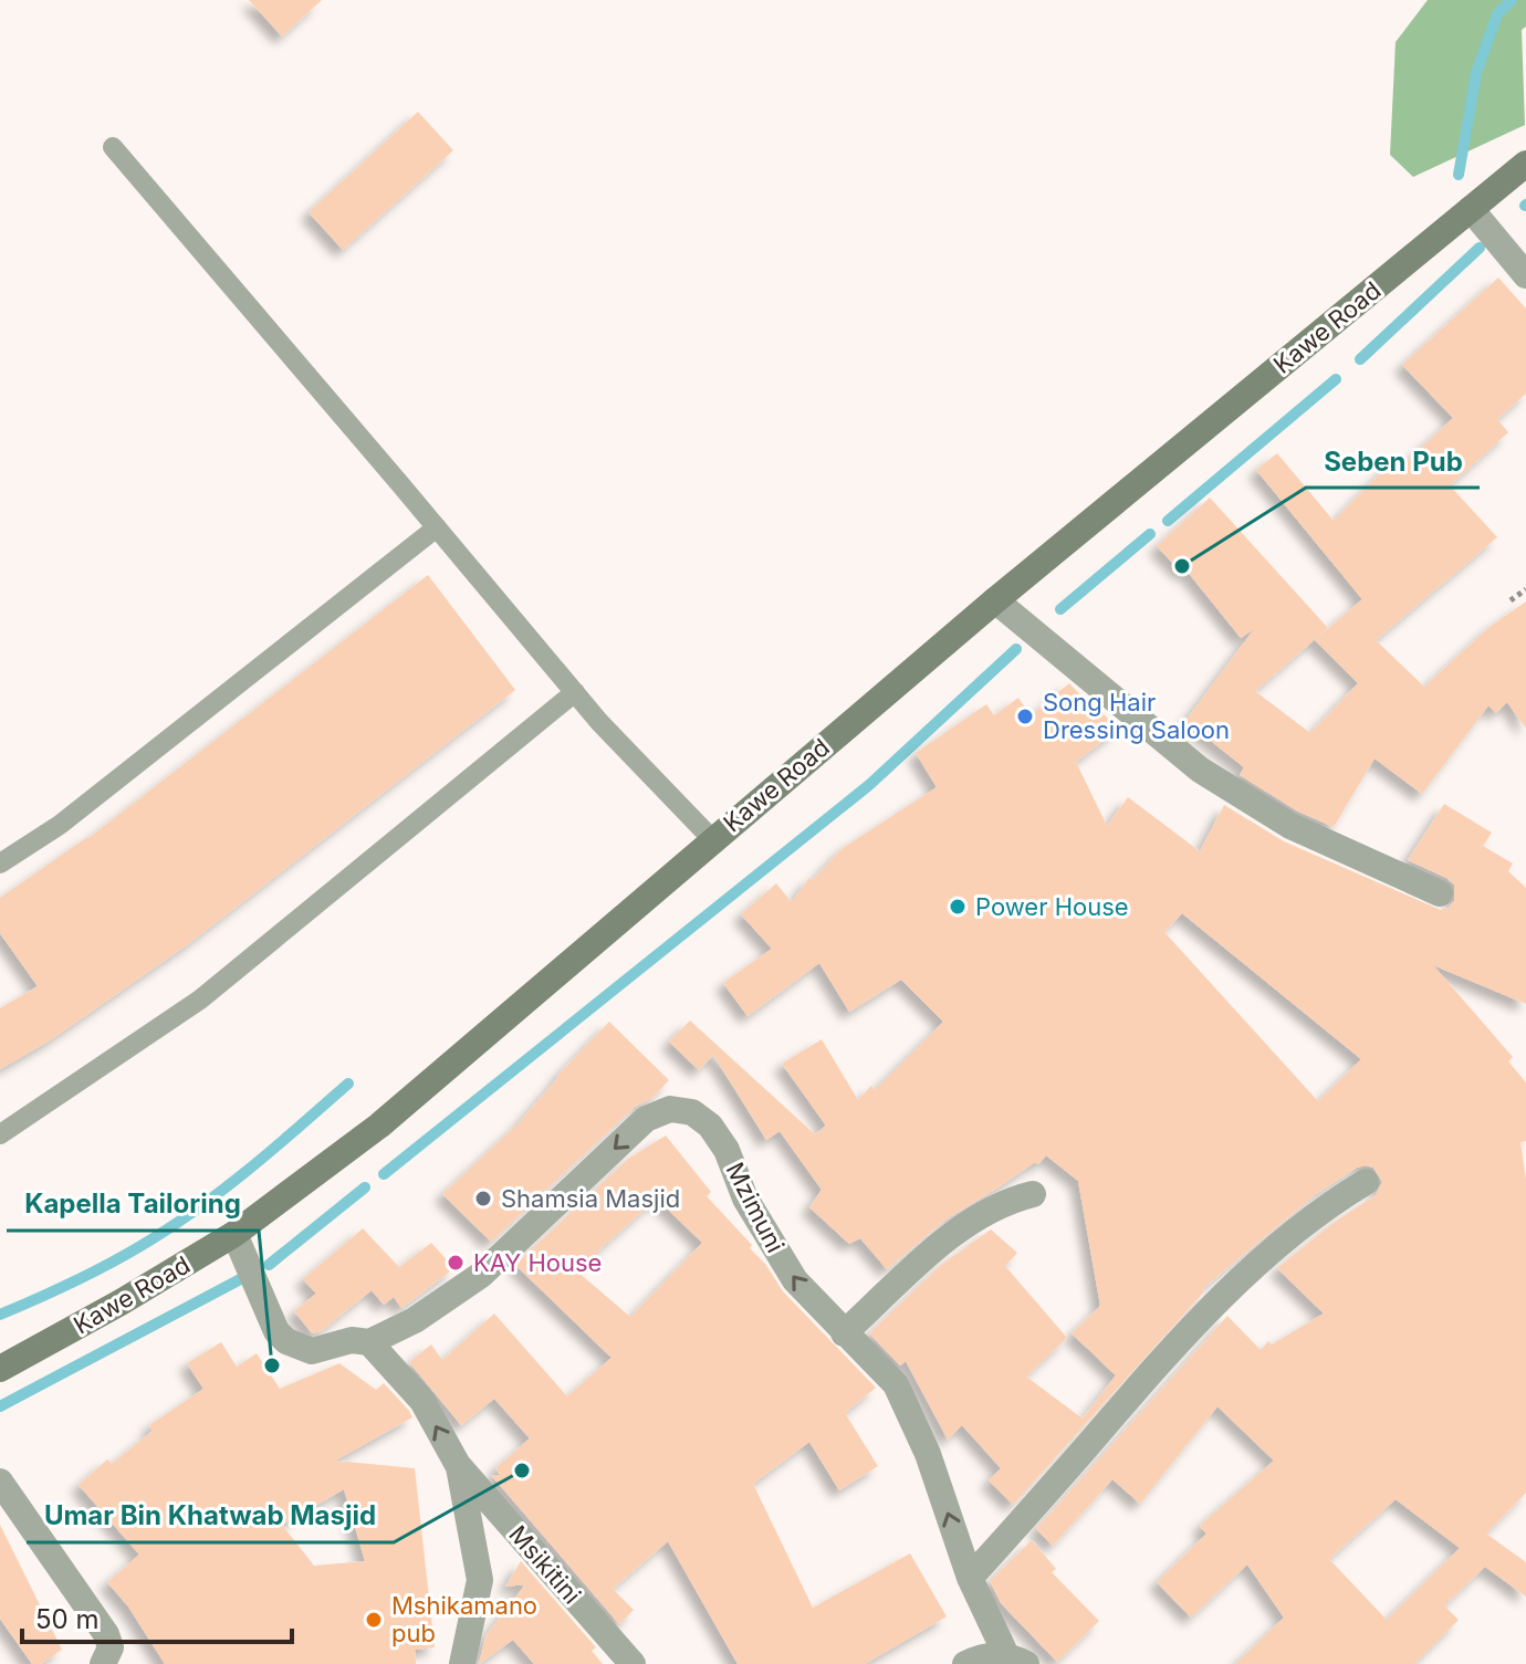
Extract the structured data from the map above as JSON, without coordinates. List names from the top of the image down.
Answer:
{
  "streets": {
    "main road": ["Kawe Road"],
    "street": ["Mzimuni", "Msikitini"]
  },
  "crossings": [
    ["Mzimuni", "Msikitini"]
  ],
  "places": [
    "Seben Pub",
    "Song Hair Dressing Saloon",
    "Power House",
    "Shamsia Masjid",
    "KAY House",
    "Kapella Tailoring",
    "Umar Bin Khatwab Masjid",
    "Mshikamano pub"
  ],
  "scale_bar": "50 m"
}
